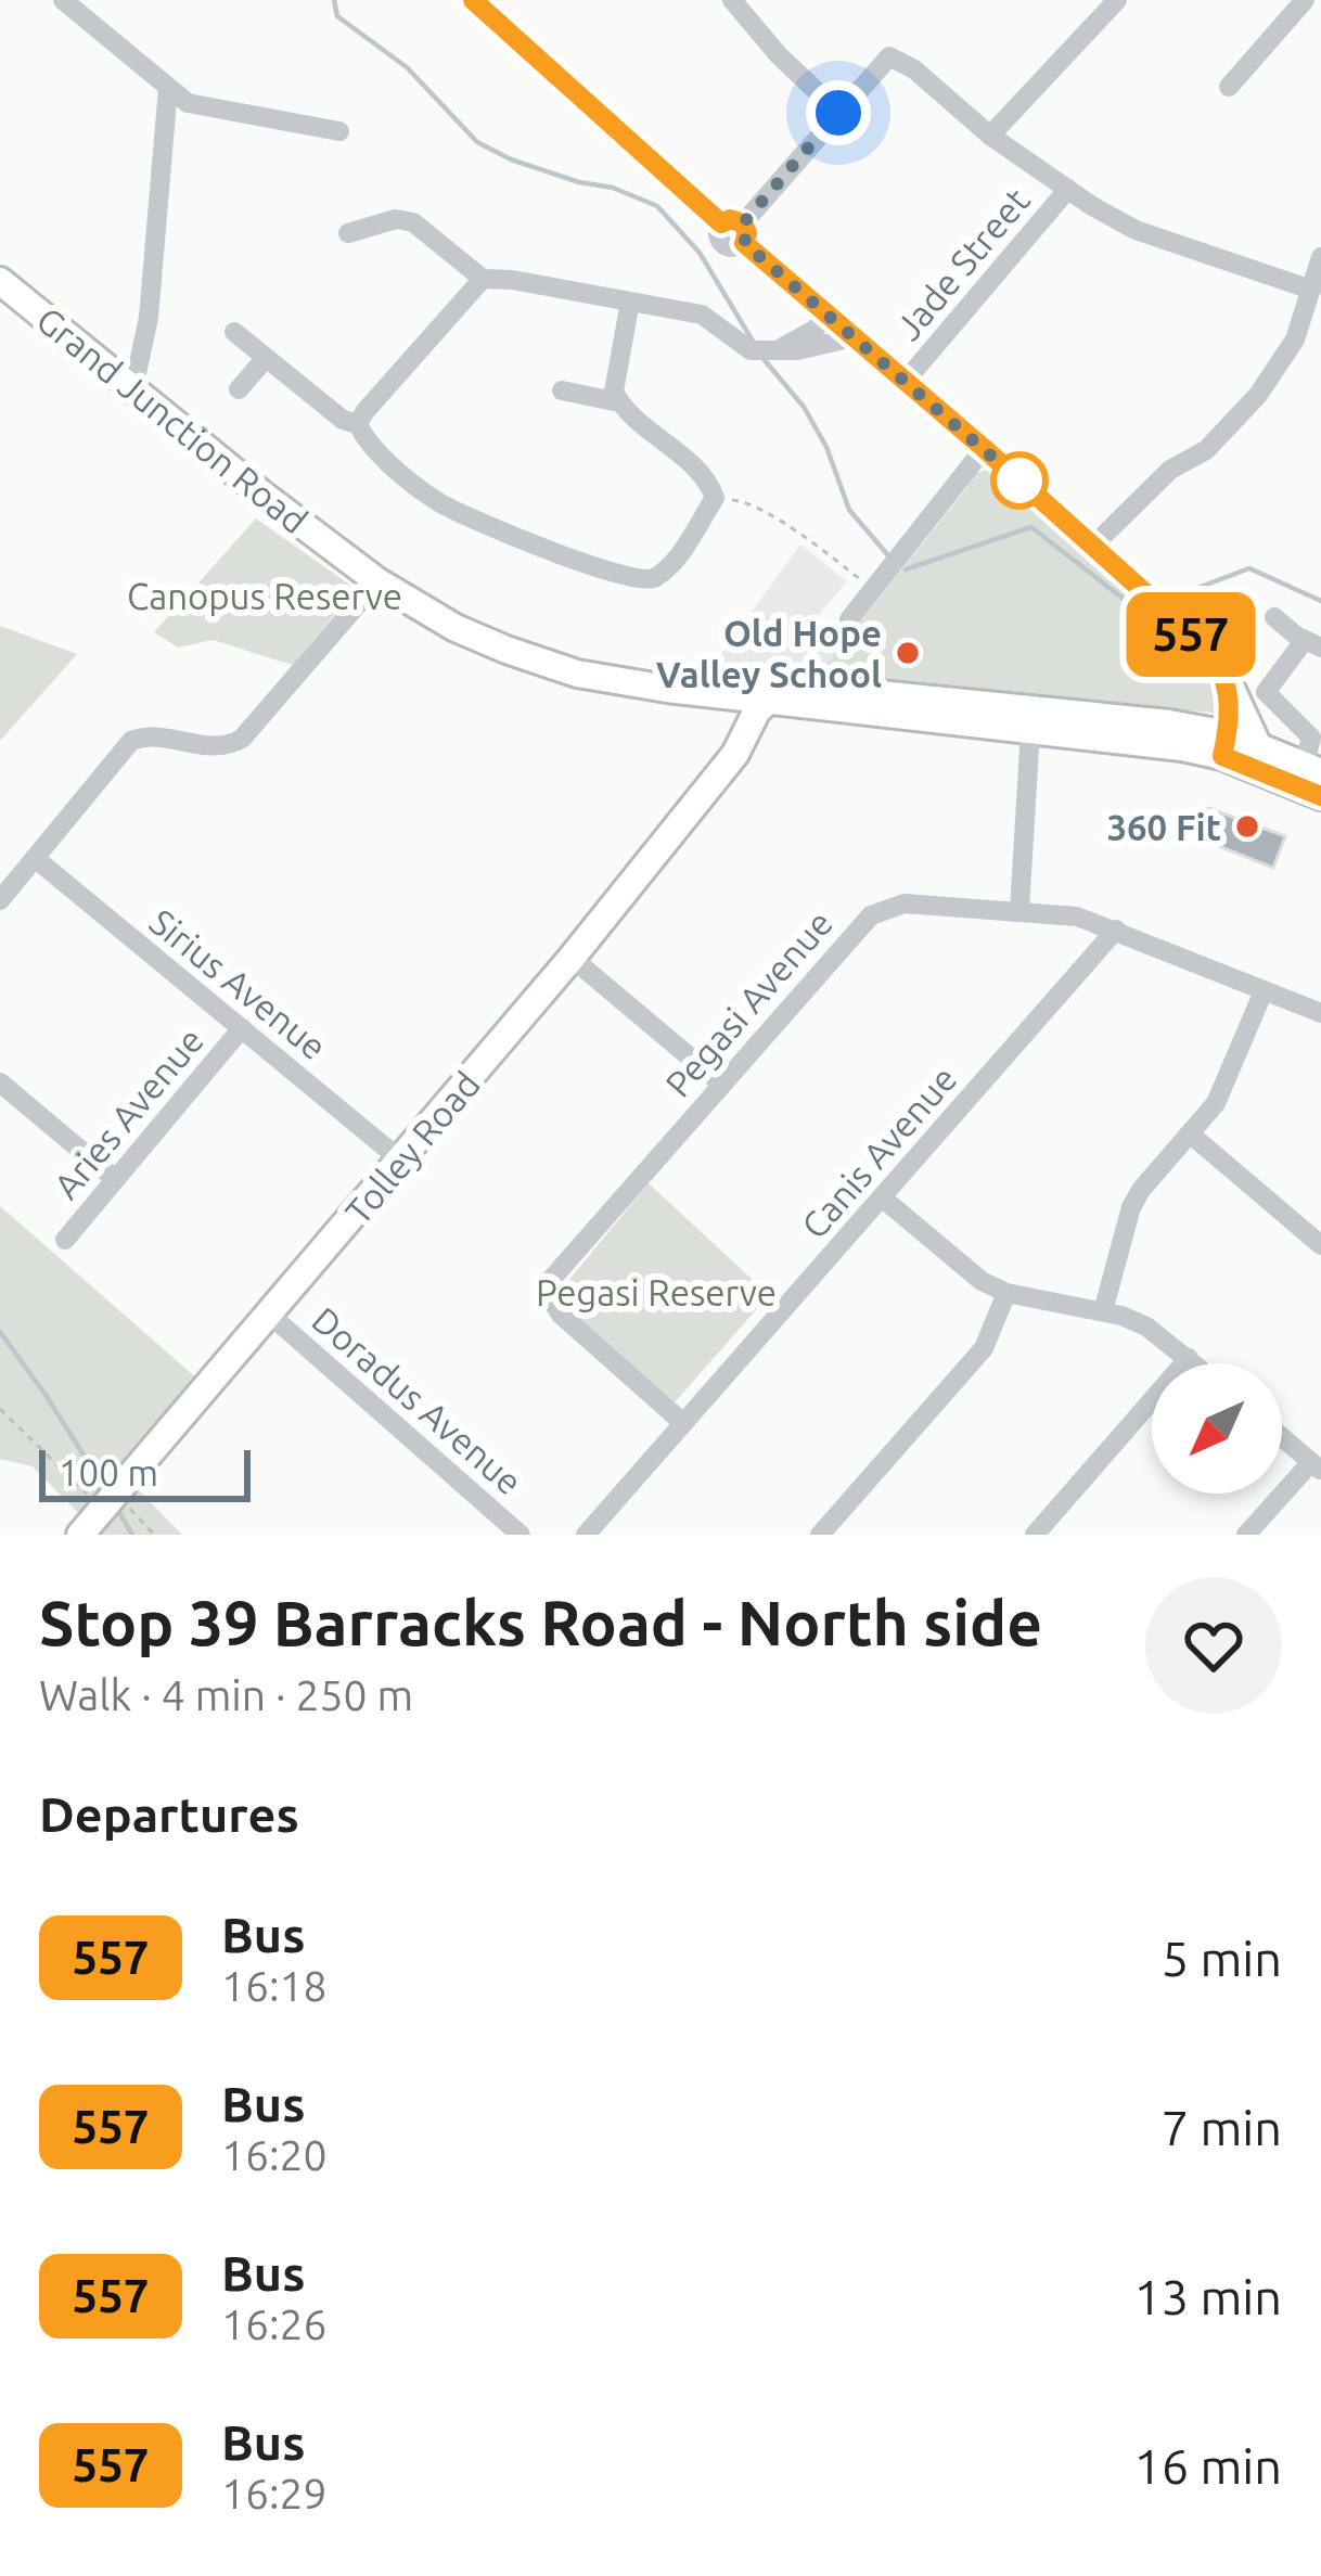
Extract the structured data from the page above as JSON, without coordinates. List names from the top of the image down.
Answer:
{
  "streets": {
    "main road": ["Grand Junction Road", "Tolley Road"],
    "street": [
      "Jade Street",
      "Sirius Avenue",
      "Pegasi Avenue",
      "Aries Avenue",
      "Canis Avenue",
      "Doradus Avenue"
    ]
  },
  "crossings": [
    ["Grand Junction Road", "Tolley Road"],
    ["Sirius Avenue", "Aries Avenue"],
    ["Sirius Avenue", "Tolley Road"],
    ["Pegasi Avenue", "Canis Avenue"],
    ["Tolley Road", "Doradus Avenue"]
  ],
  "parks": ["Canopus Reserve", "Pegasi Reserve"],
  "places": ["Old Hope Valley School", "360 Fit"],
  "lines": ["bus line 557"],
  "scale_bar": "100 m",
  "north": "bottom left",
  "page": {
    "on_map": "557",
    "scale": "100 m",
    "heading": [
      ["Stop 39 Barracks Road - North side", "Walk · 4 min · 250 m"],
      "Departures"
    ],
    "list": [
      {
        "mark": "557",
        "name": "Bus",
        "note": "16:18",
        "value": "5 min"
      },
      {
        "mark": "557",
        "name": "Bus",
        "note": "16:20",
        "value": "7 min"
      },
      {
        "mark": "557",
        "name": "Bus",
        "note": "16:26",
        "value": "13 min"
      },
      {
        "mark": "557",
        "name": "Bus",
        "note": "16:29",
        "value": "16 min"
      }
    ]
  }
}
